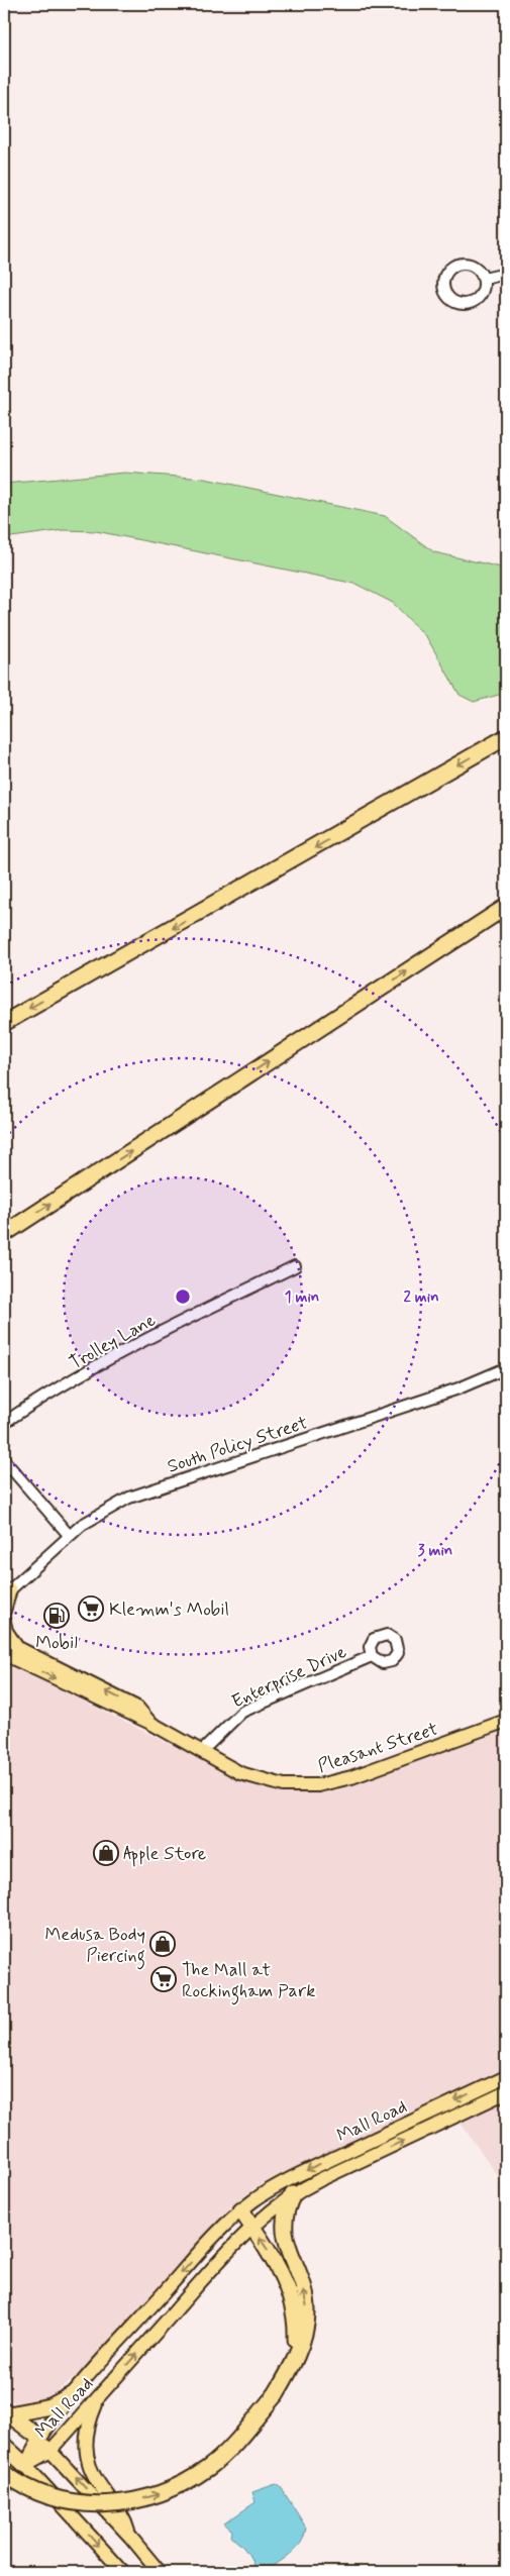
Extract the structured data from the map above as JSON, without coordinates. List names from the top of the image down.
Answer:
{
  "streets": {
    "main road": ["Pleasant Street", "Mall Road"],
    "street": ["Trolley Lane", "South Policy Street", "Enterprise Drive"]
  },
  "crossings": [
    ["Enterprise Drive", "Pleasant Street"]
  ],
  "places": {
    "supermarket": ["Klemm's Mobil", "The Mall at Rockingham Park"],
    "fuel station": ["Mobil"],
    "shop": ["Apple Store", "Medusa Body Piercing"]
  },
  "rings": ["1 min", "2 min", "3 min"]
}
